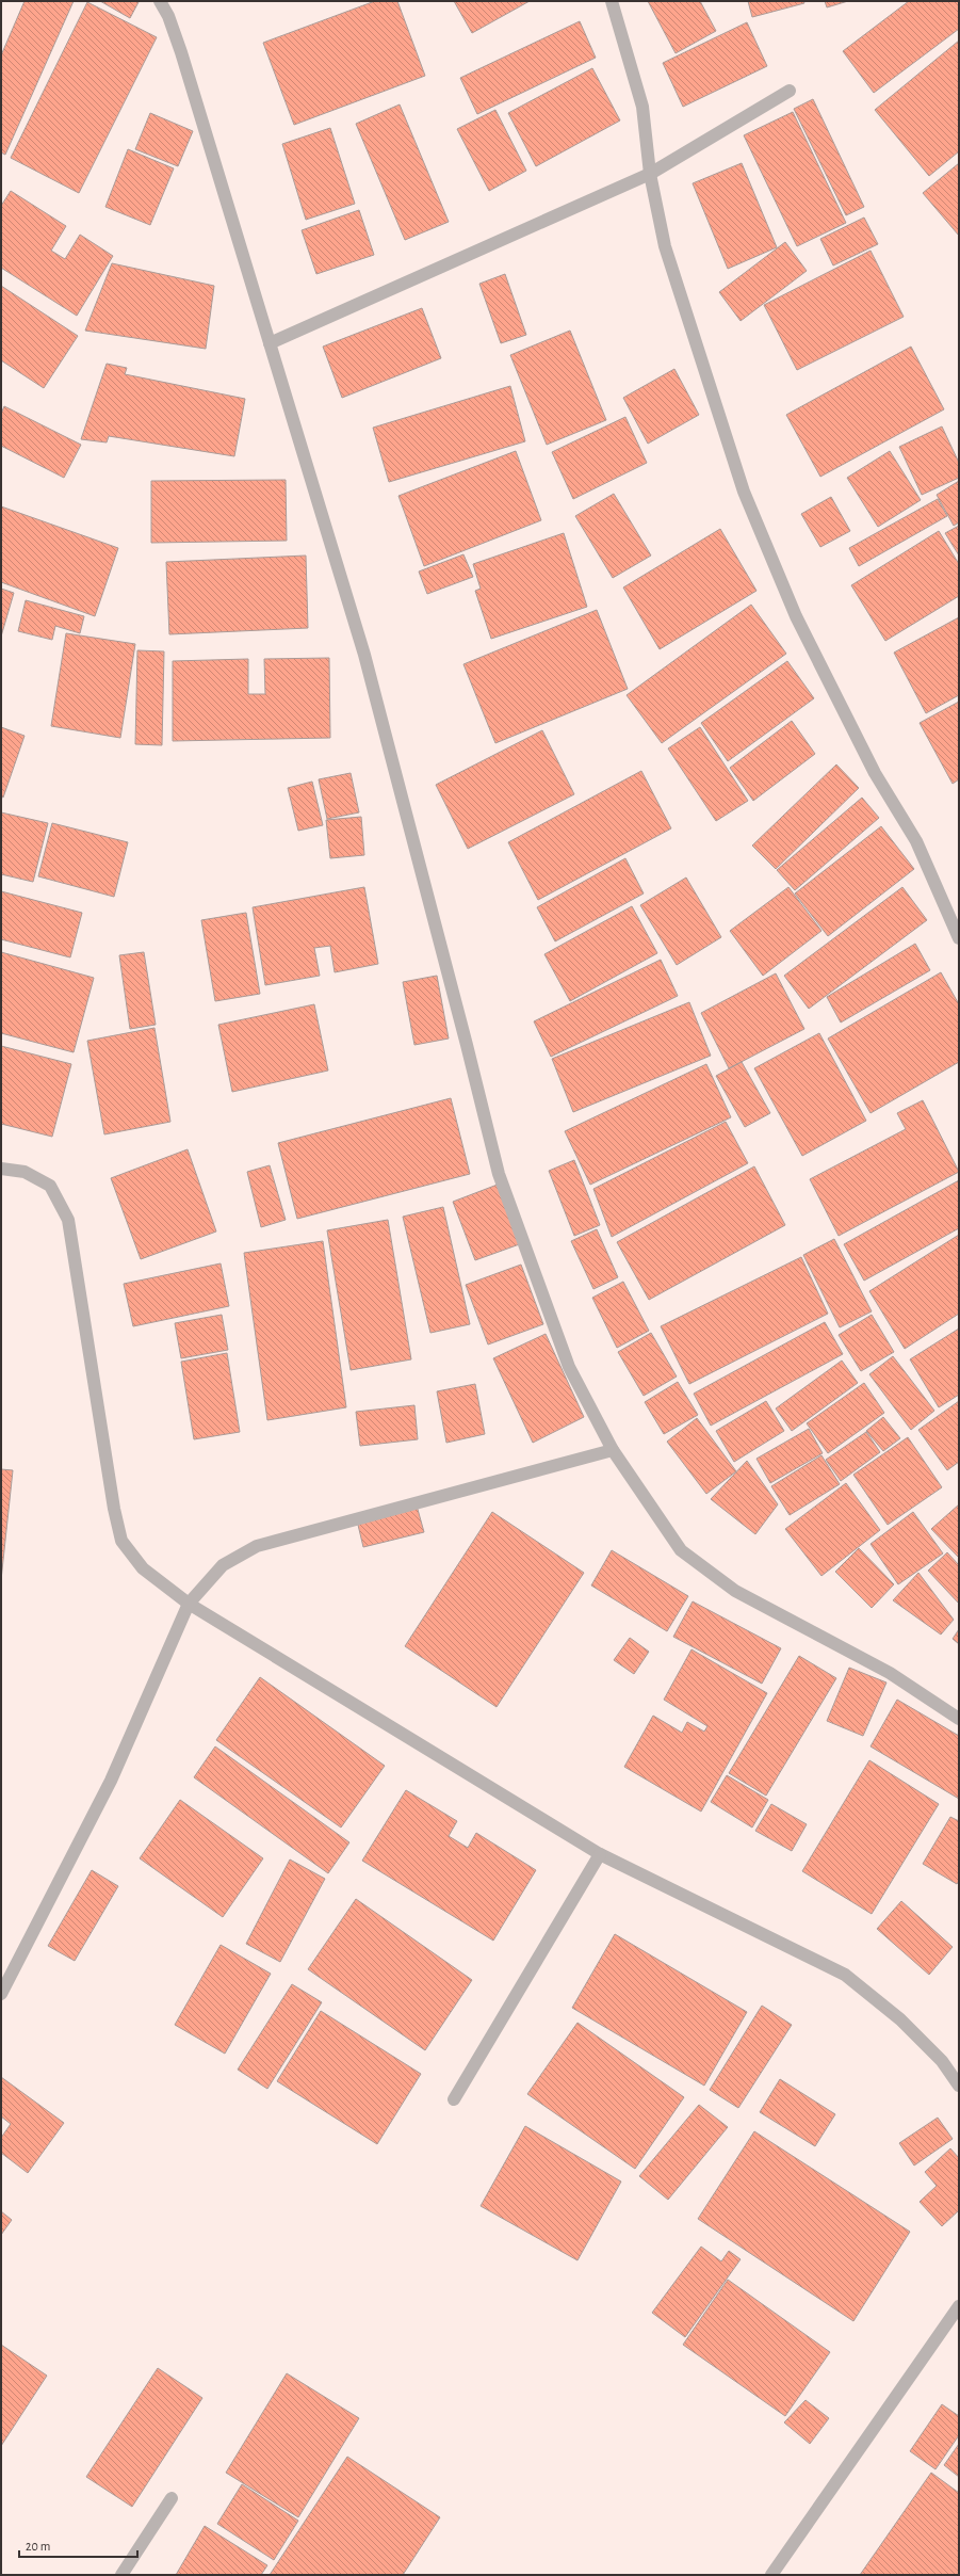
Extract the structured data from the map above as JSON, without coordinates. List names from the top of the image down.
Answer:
{
  "scale_bar": "20 m"
}
